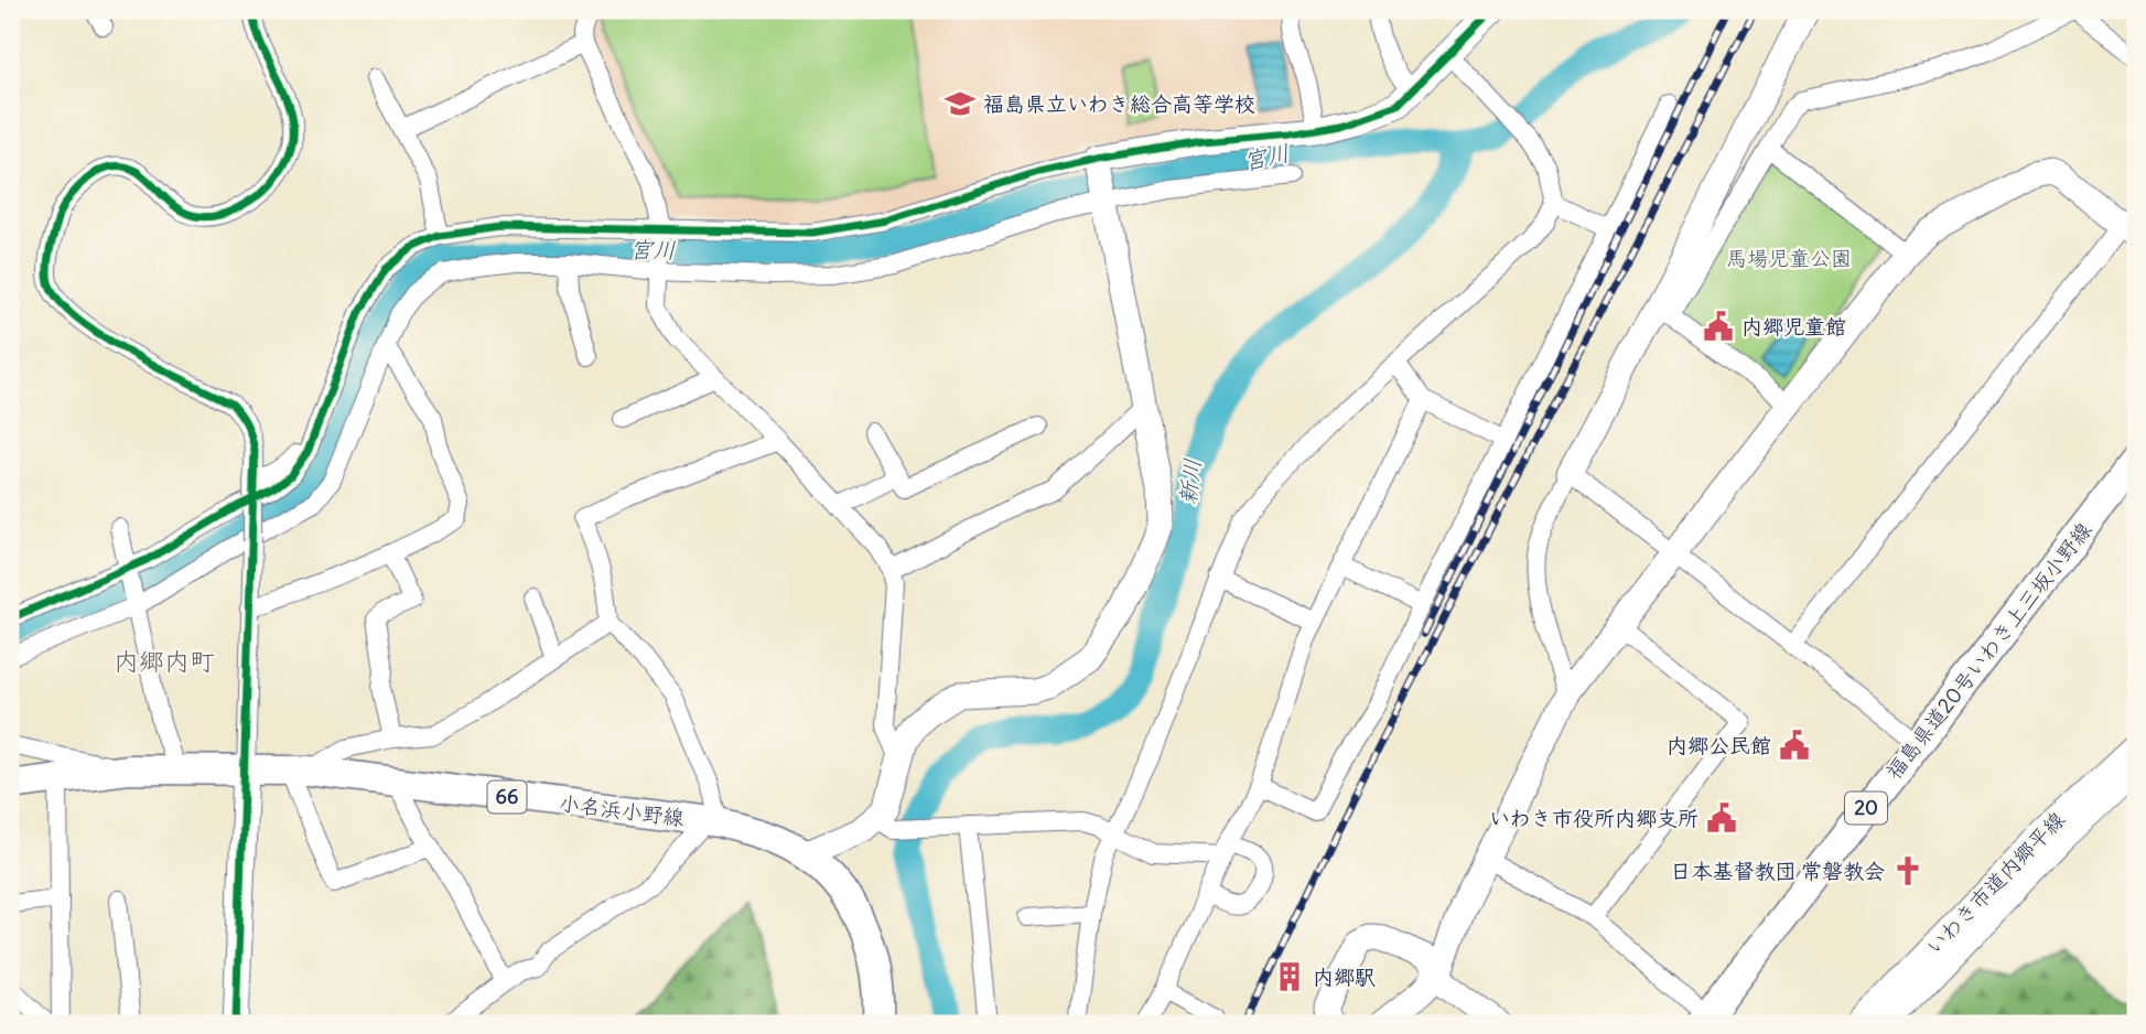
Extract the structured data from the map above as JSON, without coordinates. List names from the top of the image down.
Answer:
{
  "streets": {
    "main road": [
      "福島県道20号いわき上三坂小野線",
      "66",
      "20",
      "小名浜小野線"
    ],
    "street": ["いわき市道内郷平線"]
  },
  "districts": ["内郷内町"],
  "water": ["宮川", "新川"],
  "parks": ["馬場児童公園"],
  "places": {
    "school or university": ["福島県立いわき総合高等学校"],
    "public building": ["内郷児童館", "内郷公民館", "いわき市役所内郷支所"],
    "church": ["日本基督教団 常磐教会"],
    "building": ["内郷駅"]
  }
}
